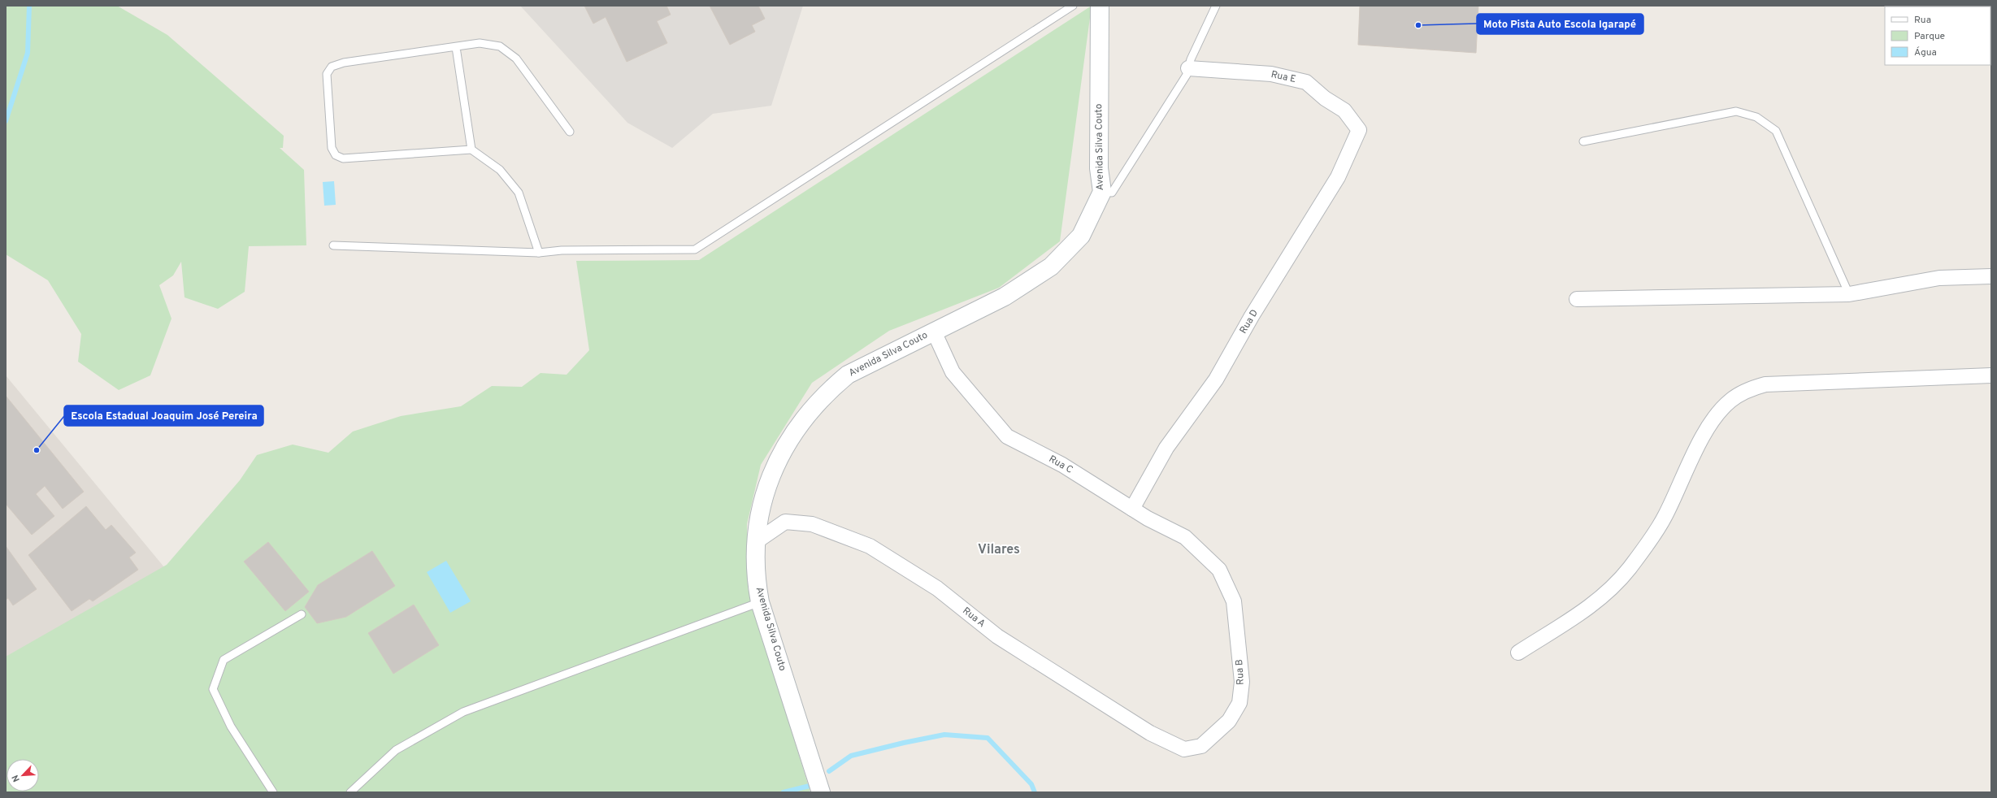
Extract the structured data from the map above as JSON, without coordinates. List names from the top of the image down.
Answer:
{
  "streets": {
    "main road": ["Avenida Silva Couto"],
    "street": [
      "Rua E",
      "Rua D",
      "Rua C",
      "Rua A",
      "Rua B"
    ]
  },
  "crossings": [
    ["Rua E", "Rua D"],
    ["Avenida Silva Couto", "Rua C"],
    ["Avenida Silva Couto", "Rua A"],
    ["Rua D", "Rua C"],
    ["Rua C", "Rua B"],
    ["Rua A", "Rua B"]
  ],
  "districts": ["Vilares"],
  "places": ["Moto Pista Auto Escola Igarapé", "Escola Estadual Joaquim José Pereira"],
  "legend": ["Rua", "Parque", "Água"],
  "north": "bottom left"
}
